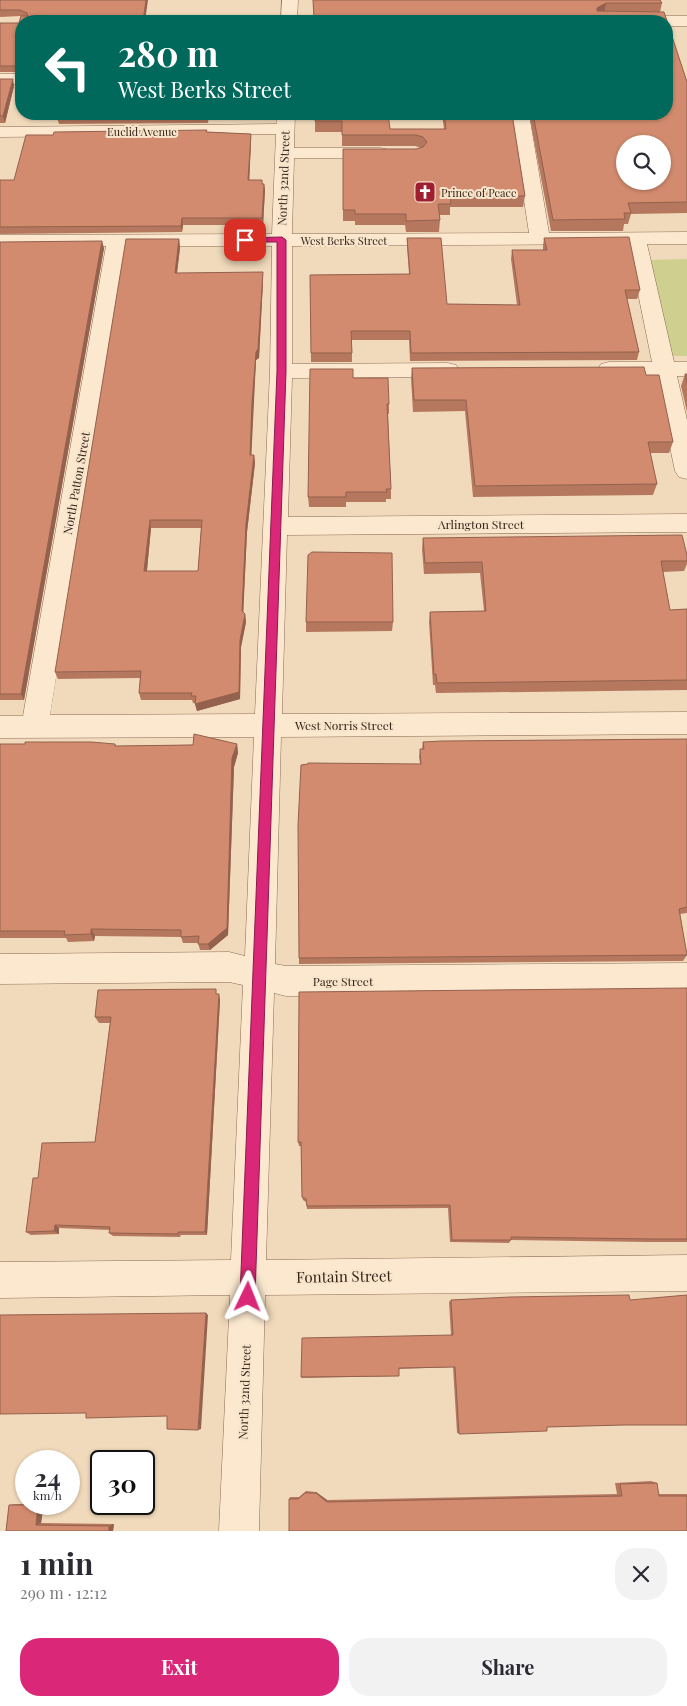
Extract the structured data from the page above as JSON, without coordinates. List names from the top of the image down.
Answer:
{
  "streets": {
    "street": [
      "Euclid Avenue",
      "North 32nd Street",
      "West Berks Street",
      "North Patton Street",
      "Arlington Street",
      "West Norris Street",
      "Page Street",
      "Fontain Street"
    ]
  },
  "crossings": [
    ["Euclid Avenue", "North 32nd Street"],
    ["North 32nd Street", "West Berks Street"],
    ["North 32nd Street", "Arlington Street"],
    ["North 32nd Street", "West Norris Street"],
    ["North 32nd Street", "Page Street"],
    ["North 32nd Street", "Fontain Street"],
    ["West Berks Street", "North Patton Street"],
    ["North Patton Street", "West Norris Street"]
  ],
  "places": {
    "church": ["Prince of Peace"]
  },
  "page": {
    "turn": ["280 m", "West Berks Street"],
    "speed": "24 km/h",
    "limit": "30",
    "heading": ["1 min", "290 m · 12:12"],
    "buttons": ["Exit", "Share"]
  }
}
